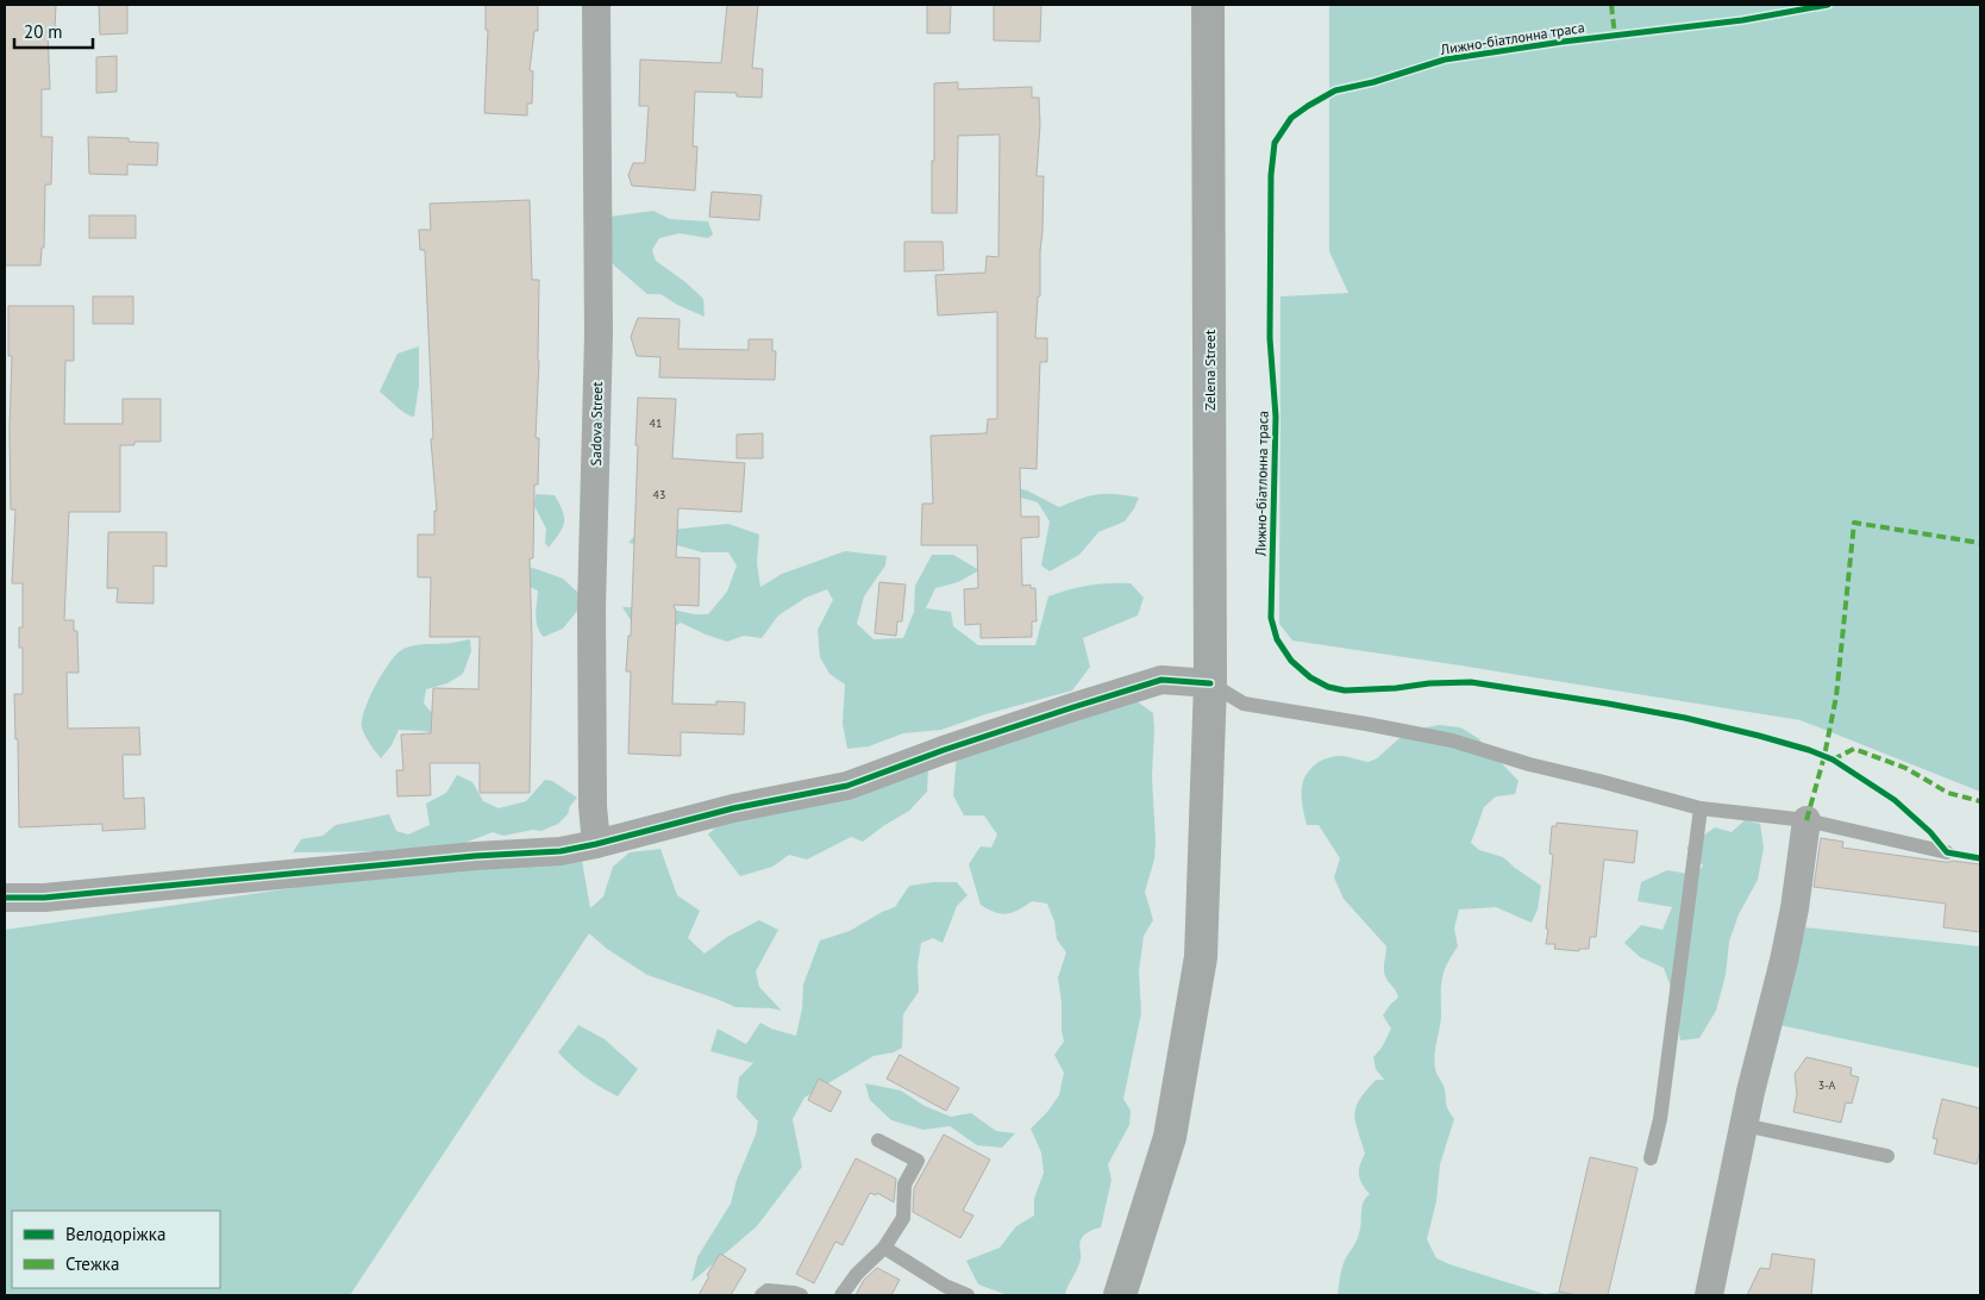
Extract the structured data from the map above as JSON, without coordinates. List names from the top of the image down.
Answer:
{
  "streets": {
    "highway": ["Zelena Street"],
    "street": ["Sadova Street"],
    "cycle path": ["Лижно-біатлонна траса"]
  },
  "house_numbers": ["41", "43", "3-А"],
  "legend": ["Велодоріжка", "Стежка"],
  "scale_bar": "20 m"
}
